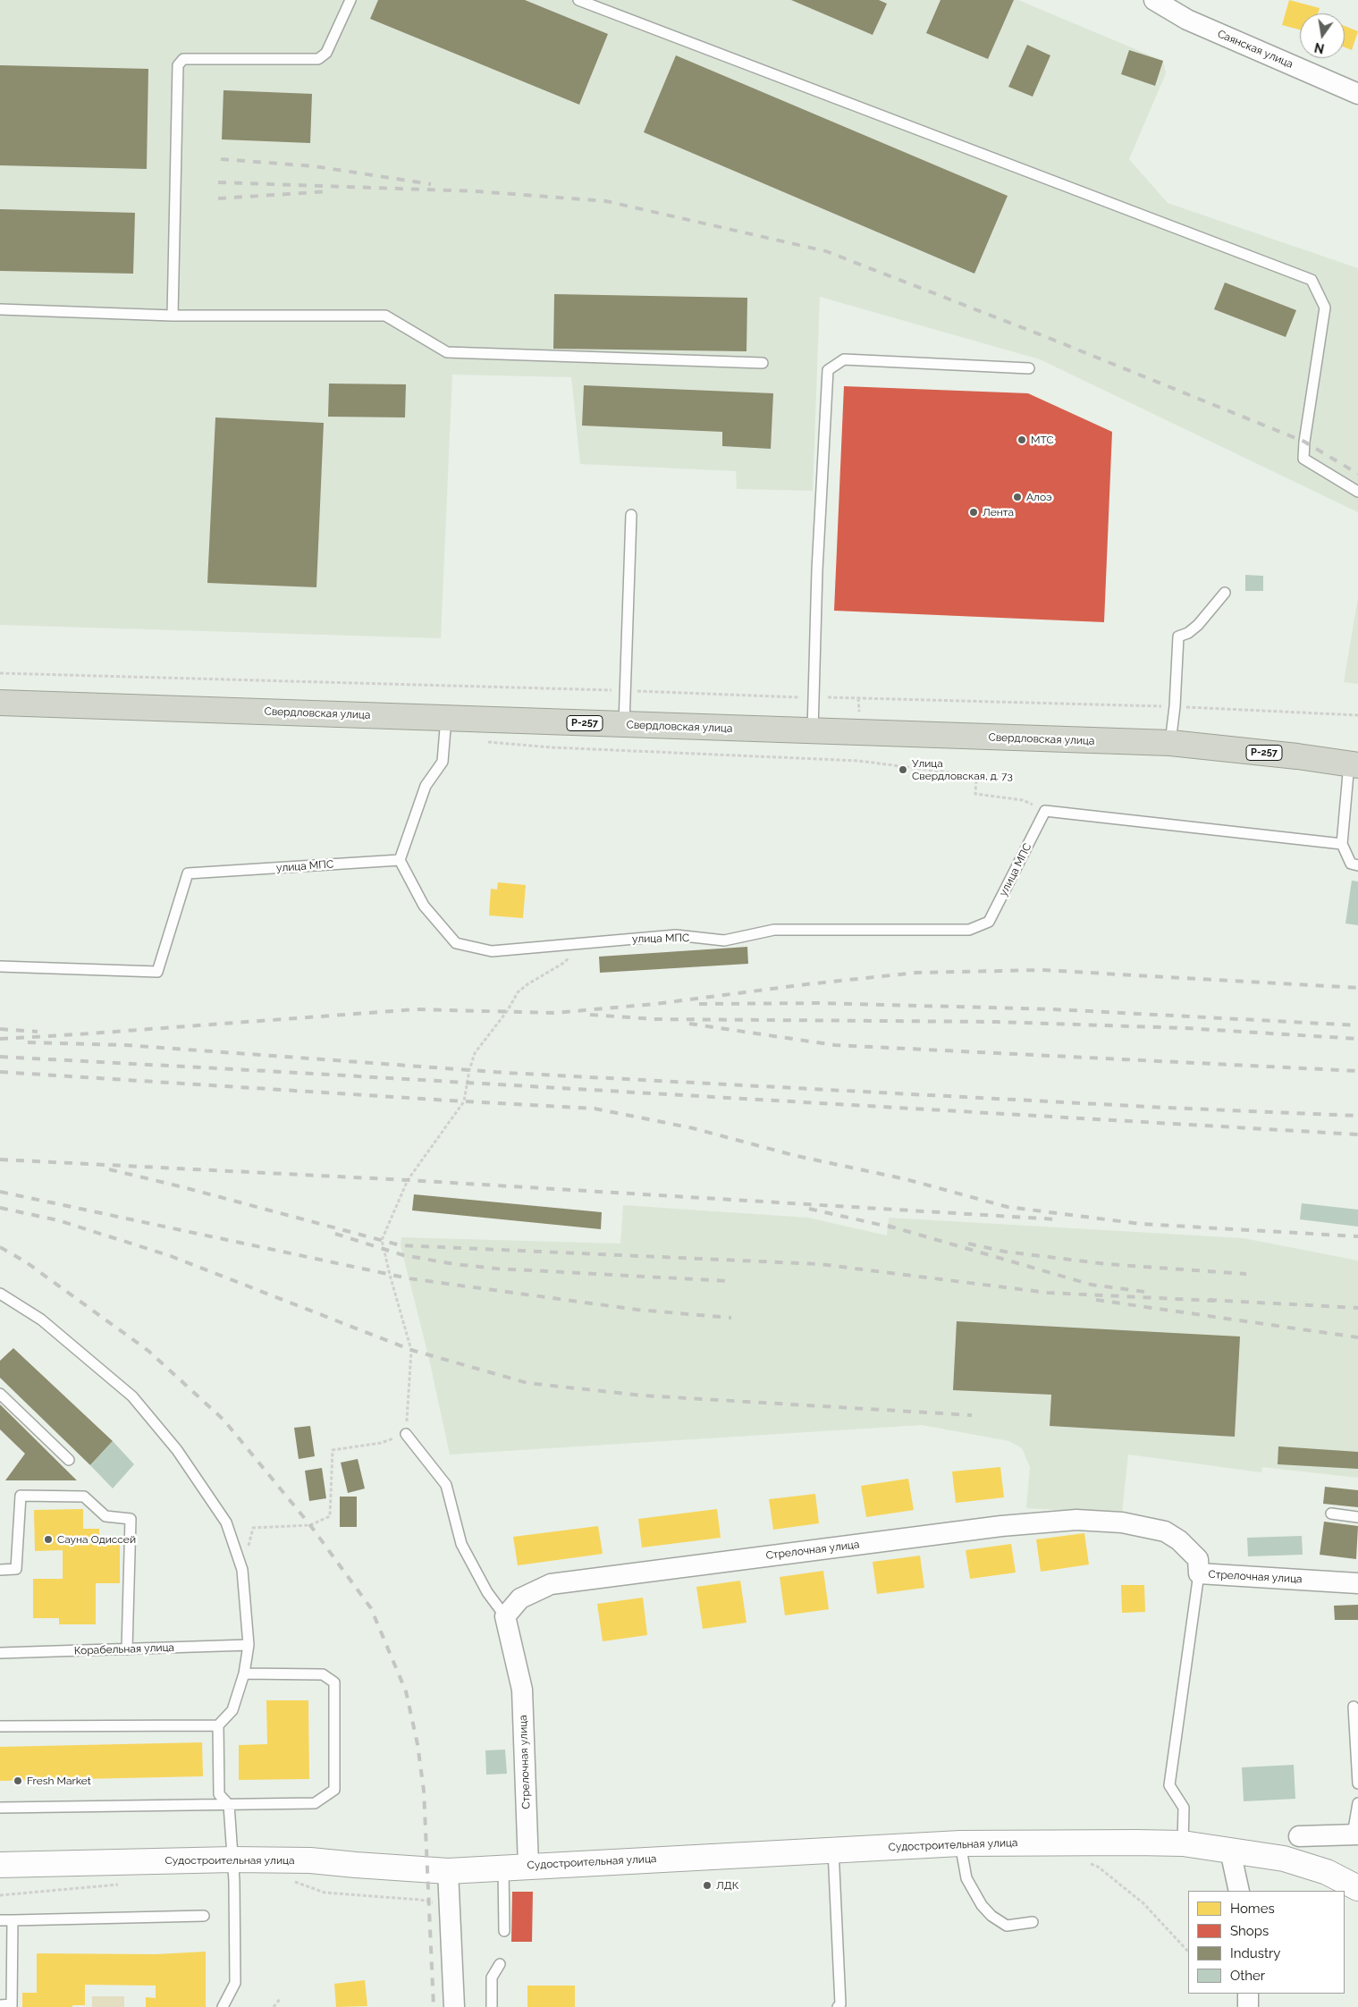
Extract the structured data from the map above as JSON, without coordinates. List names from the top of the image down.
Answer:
{
  "streets": {
    "highway": ["Свердловская улица", "Р-257"],
    "main road": ["Судостроительная улица"],
    "street": ["Саянская улица", "Стрелочная улица"],
    "lane": ["улица МПС", "Корабельная улица"]
  },
  "crossings": [
    ["Стрелочная улица", "Судостроительная улица"]
  ],
  "places": [
    "МТС",
    "Алоэ",
    "Лента",
    "Улица Свердловская, д. 73",
    "Сауна Одиссей",
    "Fresh Market",
    "ЛДК"
  ],
  "legend": [
    "Homes",
    "Shops",
    "Industry",
    "Other"
  ],
  "north": "bottom"
}
